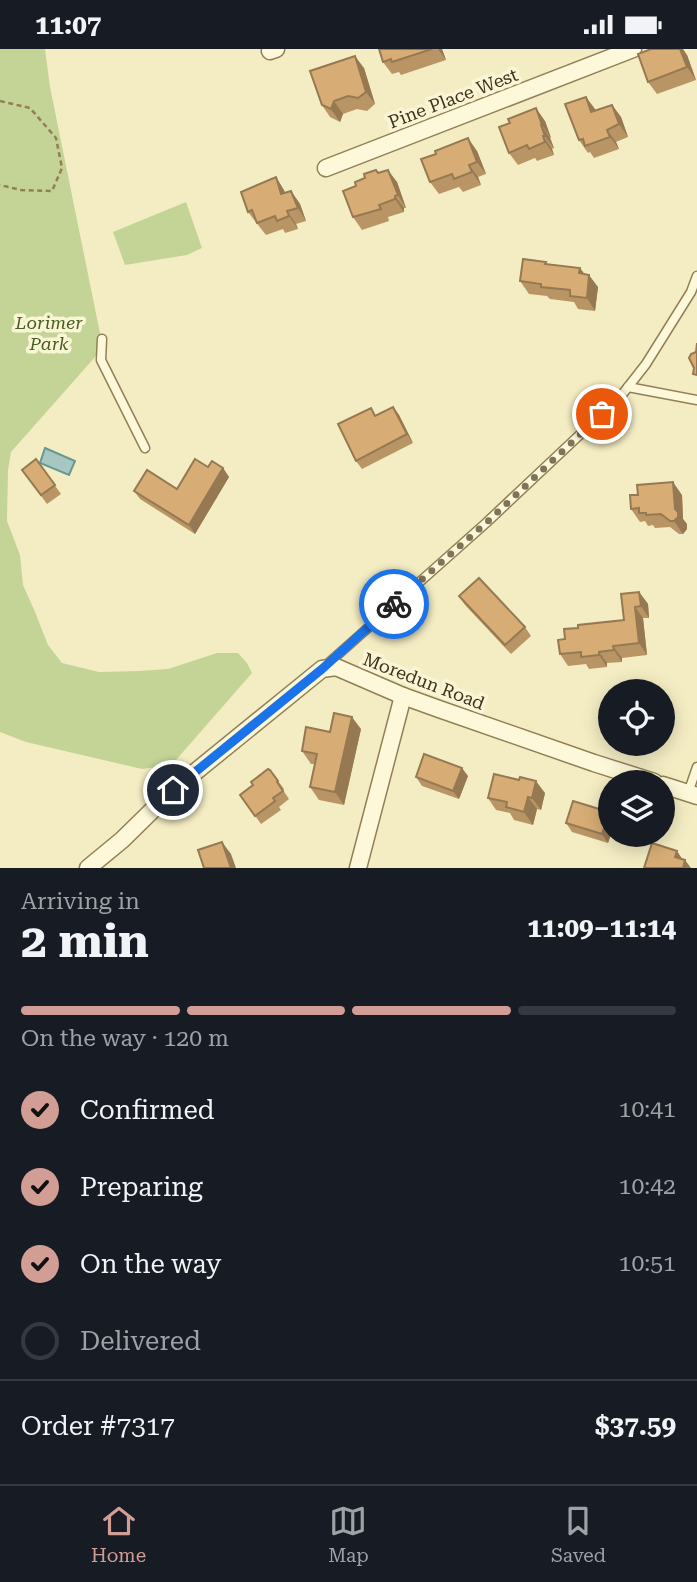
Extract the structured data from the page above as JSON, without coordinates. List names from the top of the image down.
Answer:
{
  "streets": {
    "street": ["Pine Place West", "Moredun Road"]
  },
  "parks": ["Lorimer Park"],
  "page": {
    "status": "11:07",
    "heading": ["2 min", "Arriving in", "11:09–11:14"],
    "panel": ["Order #7317", "$37.59"],
    "bar": "On the way · 120 m",
    "list": [
      ["Confirmed", "10:41"],
      ["Preparing", "10:42"],
      ["On the way", "10:51"],
      "Delivered"
    ],
    "tabs": ["Home", "Map", "Saved"]
  }
}
